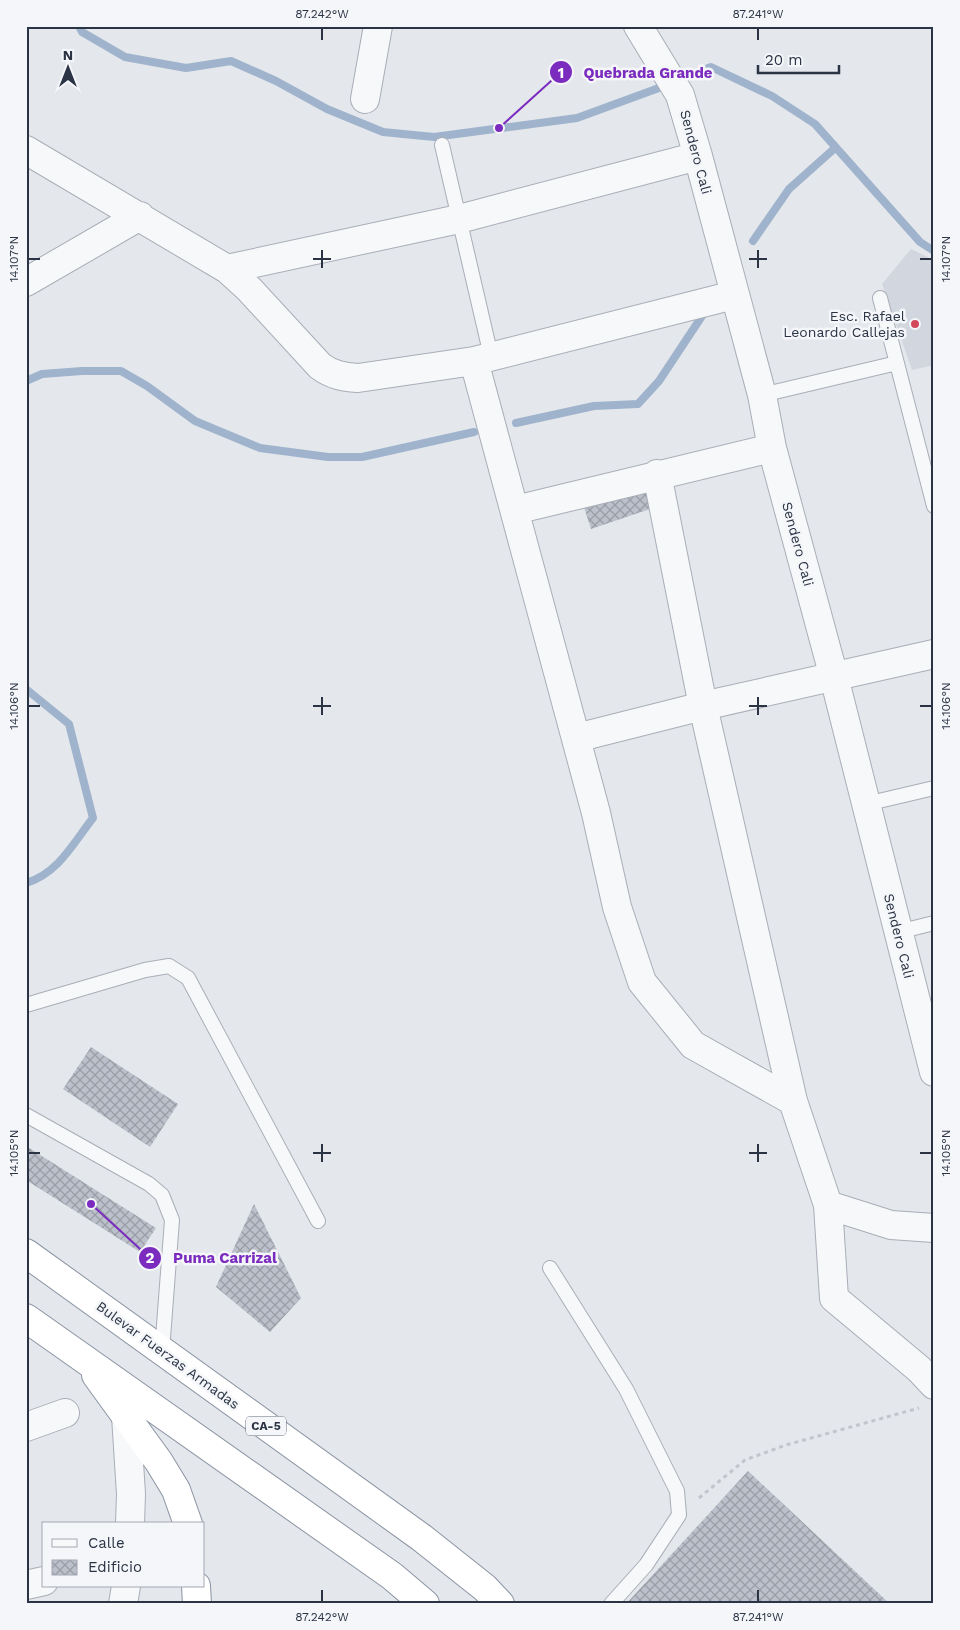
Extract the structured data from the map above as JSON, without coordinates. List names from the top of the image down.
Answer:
{
  "streets": {
    "highway": ["Bulevar Fuerzas Armadas", "CA-5"],
    "street": ["Sendero Cali"]
  },
  "places": ["Quebrada Grande", "Esc. Rafael Leonardo Callejas", "Puma Carrizal"],
  "legend": ["Calle", "Edificio"],
  "scale_bar": "20 m",
  "north": "top",
  "coordinates": [
    "87.242°W",
    "87.241°W",
    "14.107°N",
    "14.106°N",
    "14.105°N"
  ]
}
